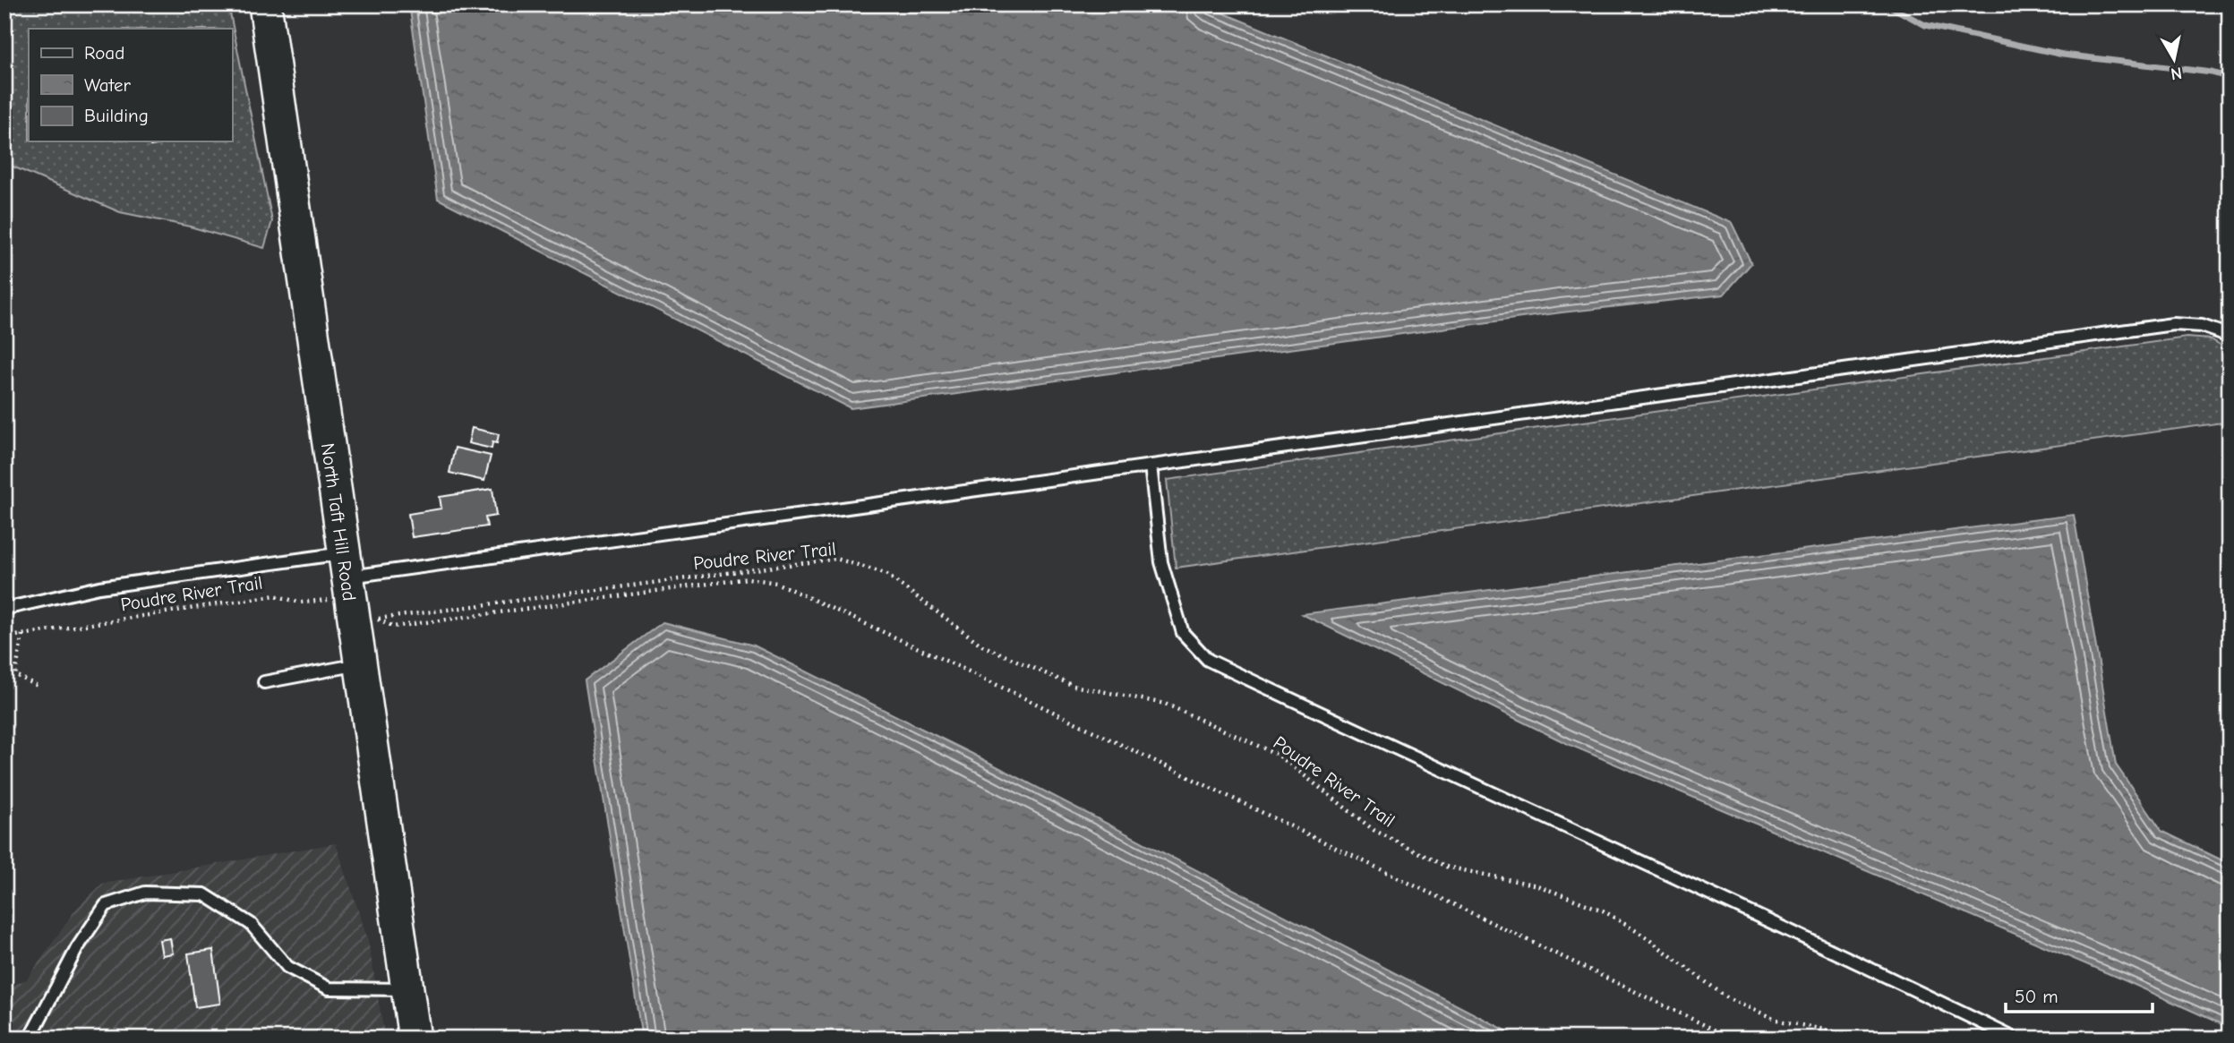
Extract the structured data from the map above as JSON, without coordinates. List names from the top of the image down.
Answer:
{
  "streets": {
    "main road": ["North Taft Hill Road"],
    "path": ["Poudre River Trail"]
  },
  "crossings": [
    ["North Taft Hill Road", "Poudre River Trail"]
  ],
  "legend": ["Road", "Water", "Building"],
  "scale_bar": "50 m",
  "north": "bottom"
}
